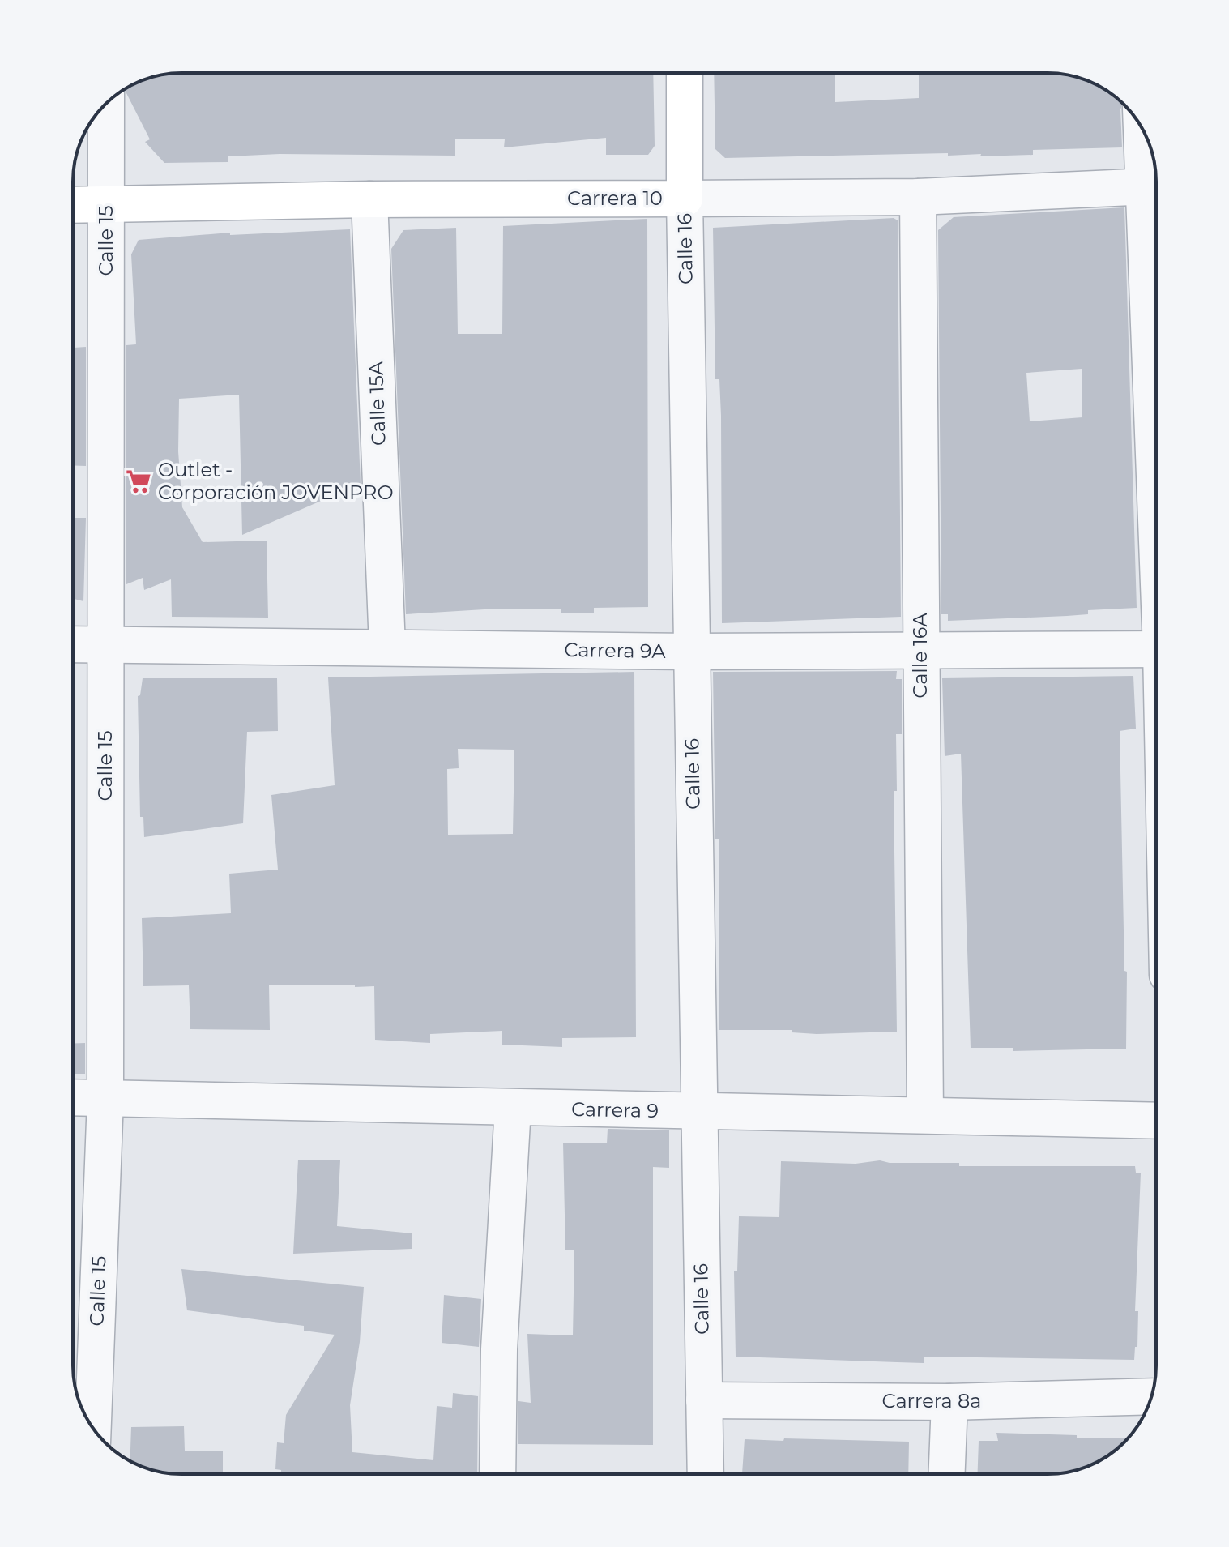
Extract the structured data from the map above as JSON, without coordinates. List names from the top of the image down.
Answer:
{
  "streets": {
    "street": [
      "Carrera 10",
      "Calle 15",
      "Calle 16",
      "Calle 15A",
      "Carrera 9A",
      "Calle 16A",
      "Carrera 9",
      "Carrera 8a"
    ]
  },
  "crossings": [
    ["Carrera 10", "Calle 15"],
    ["Carrera 10", "Calle 16"],
    ["Carrera 10", "Calle 15A"],
    ["Carrera 10", "Calle 16A"],
    ["Calle 15", "Carrera 9A"],
    ["Calle 15", "Carrera 9"],
    ["Calle 16", "Carrera 9A"],
    ["Calle 16", "Carrera 9"],
    ["Calle 16", "Carrera 8a"],
    ["Calle 15A", "Carrera 9A"],
    ["Carrera 9A", "Calle 16A"],
    ["Calle 16A", "Carrera 9"]
  ],
  "places": {
    "supermarket": ["Outlet - Corporación JOVENPRO"]
  }
}
